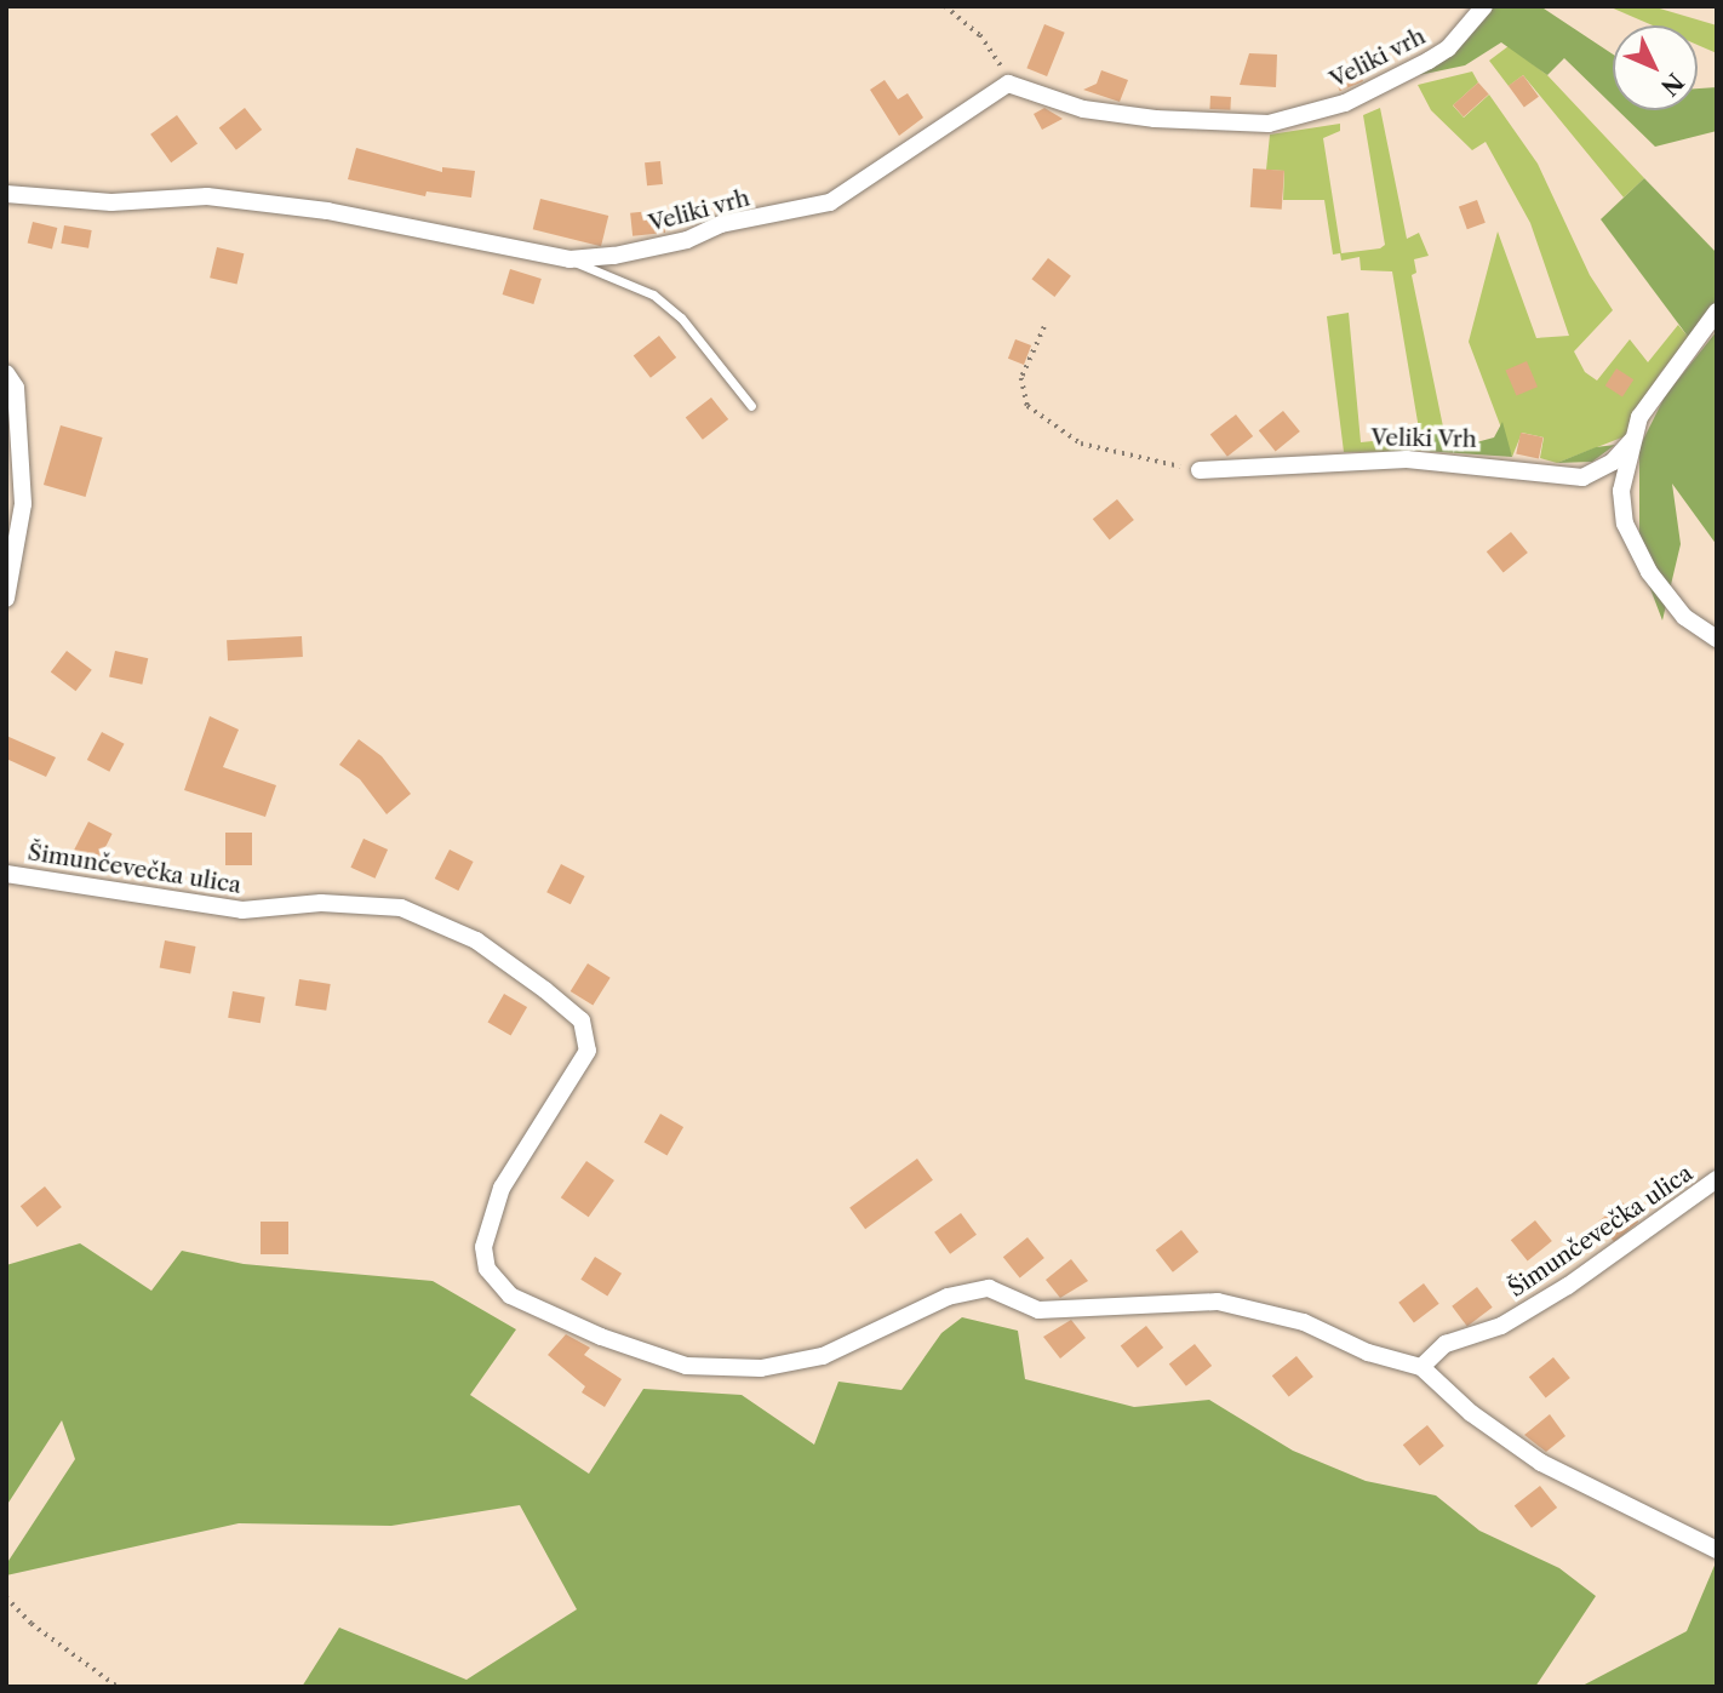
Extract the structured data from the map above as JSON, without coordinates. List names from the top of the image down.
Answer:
{
  "streets": {
    "street": ["Veliki vrh", "Veliki Vrh", "Šimunčevečka ulica"]
  },
  "north": "bottom right"
}
